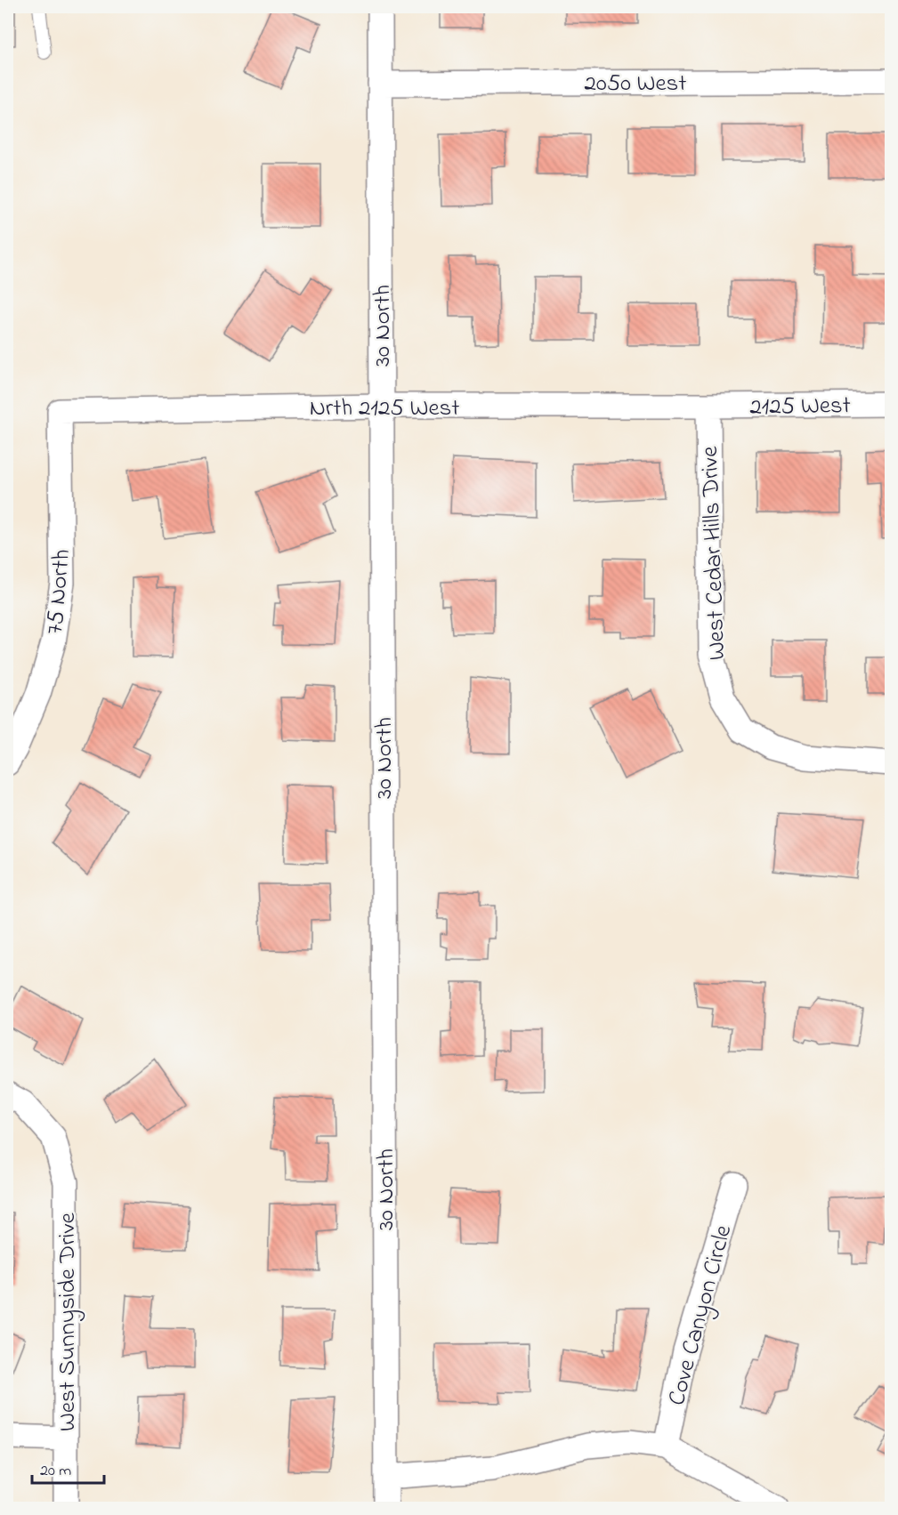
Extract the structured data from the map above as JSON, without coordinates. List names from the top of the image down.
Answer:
{
  "streets": {
    "street": [
      "2050 West",
      "30 North",
      "2125 West",
      "Nrth 2125 West",
      "West Cedar Hills Drive",
      "75 North",
      "Cove Canyon Circle",
      "West Sunnyside Drive"
    ]
  },
  "crossings": [
    ["2050 West", "30 North"],
    ["30 North", "Nrth 2125 West"],
    ["2125 West", "Nrth 2125 West"],
    ["2125 West", "West Cedar Hills Drive"],
    ["Nrth 2125 West", "West Cedar Hills Drive"],
    ["Nrth 2125 West", "75 North"]
  ],
  "scale_bar": "20 m"
}
